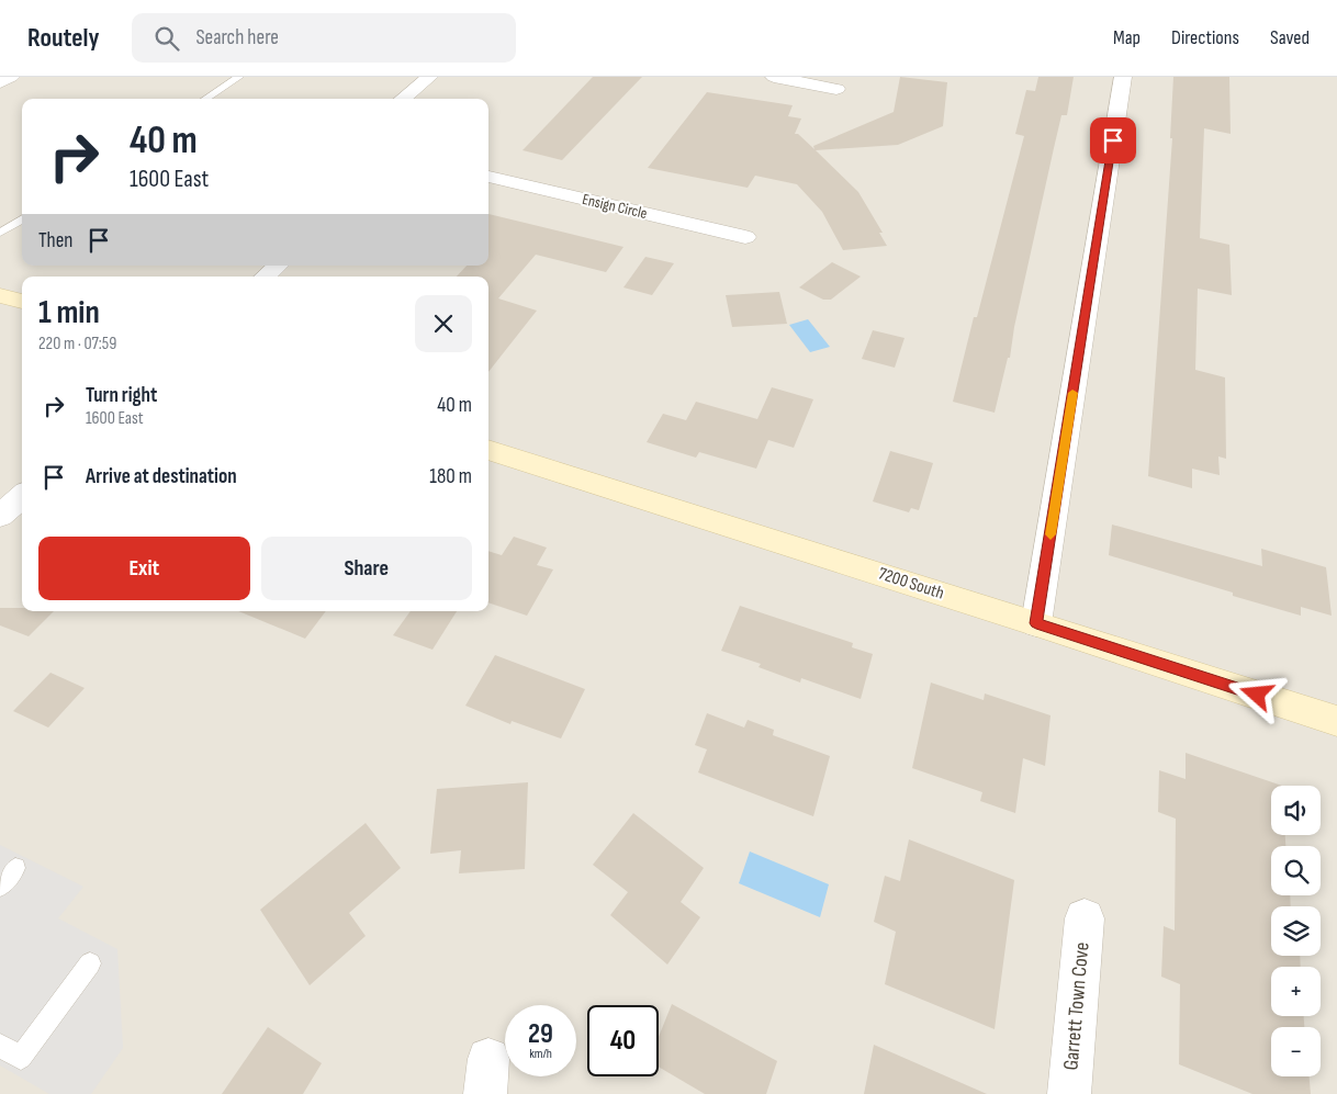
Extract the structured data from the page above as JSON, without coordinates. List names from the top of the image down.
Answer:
{
  "streets": {
    "street": ["Ensign Circle", "7200 South", "Garrett Town Cove"]
  },
  "page": {
    "header": "Routely",
    "search": "Search here",
    "nav": ["Map", "Directions", "Saved"],
    "turn": ["40 m", "1600 East"],
    "then": "Then",
    "heading": ["1 min", "220 m · 07:59"],
    "list": [
      {
        "name": "Turn right",
        "note": "1600 East",
        "value": "40 m"
      },
      {
        "name": "Arrive at destination",
        "value": "180 m"
      }
    ],
    "buttons": ["Exit", "Share"],
    "map_buttons": ["+", "−"],
    "speed": "29 km/h",
    "limit": "40"
  }
}
